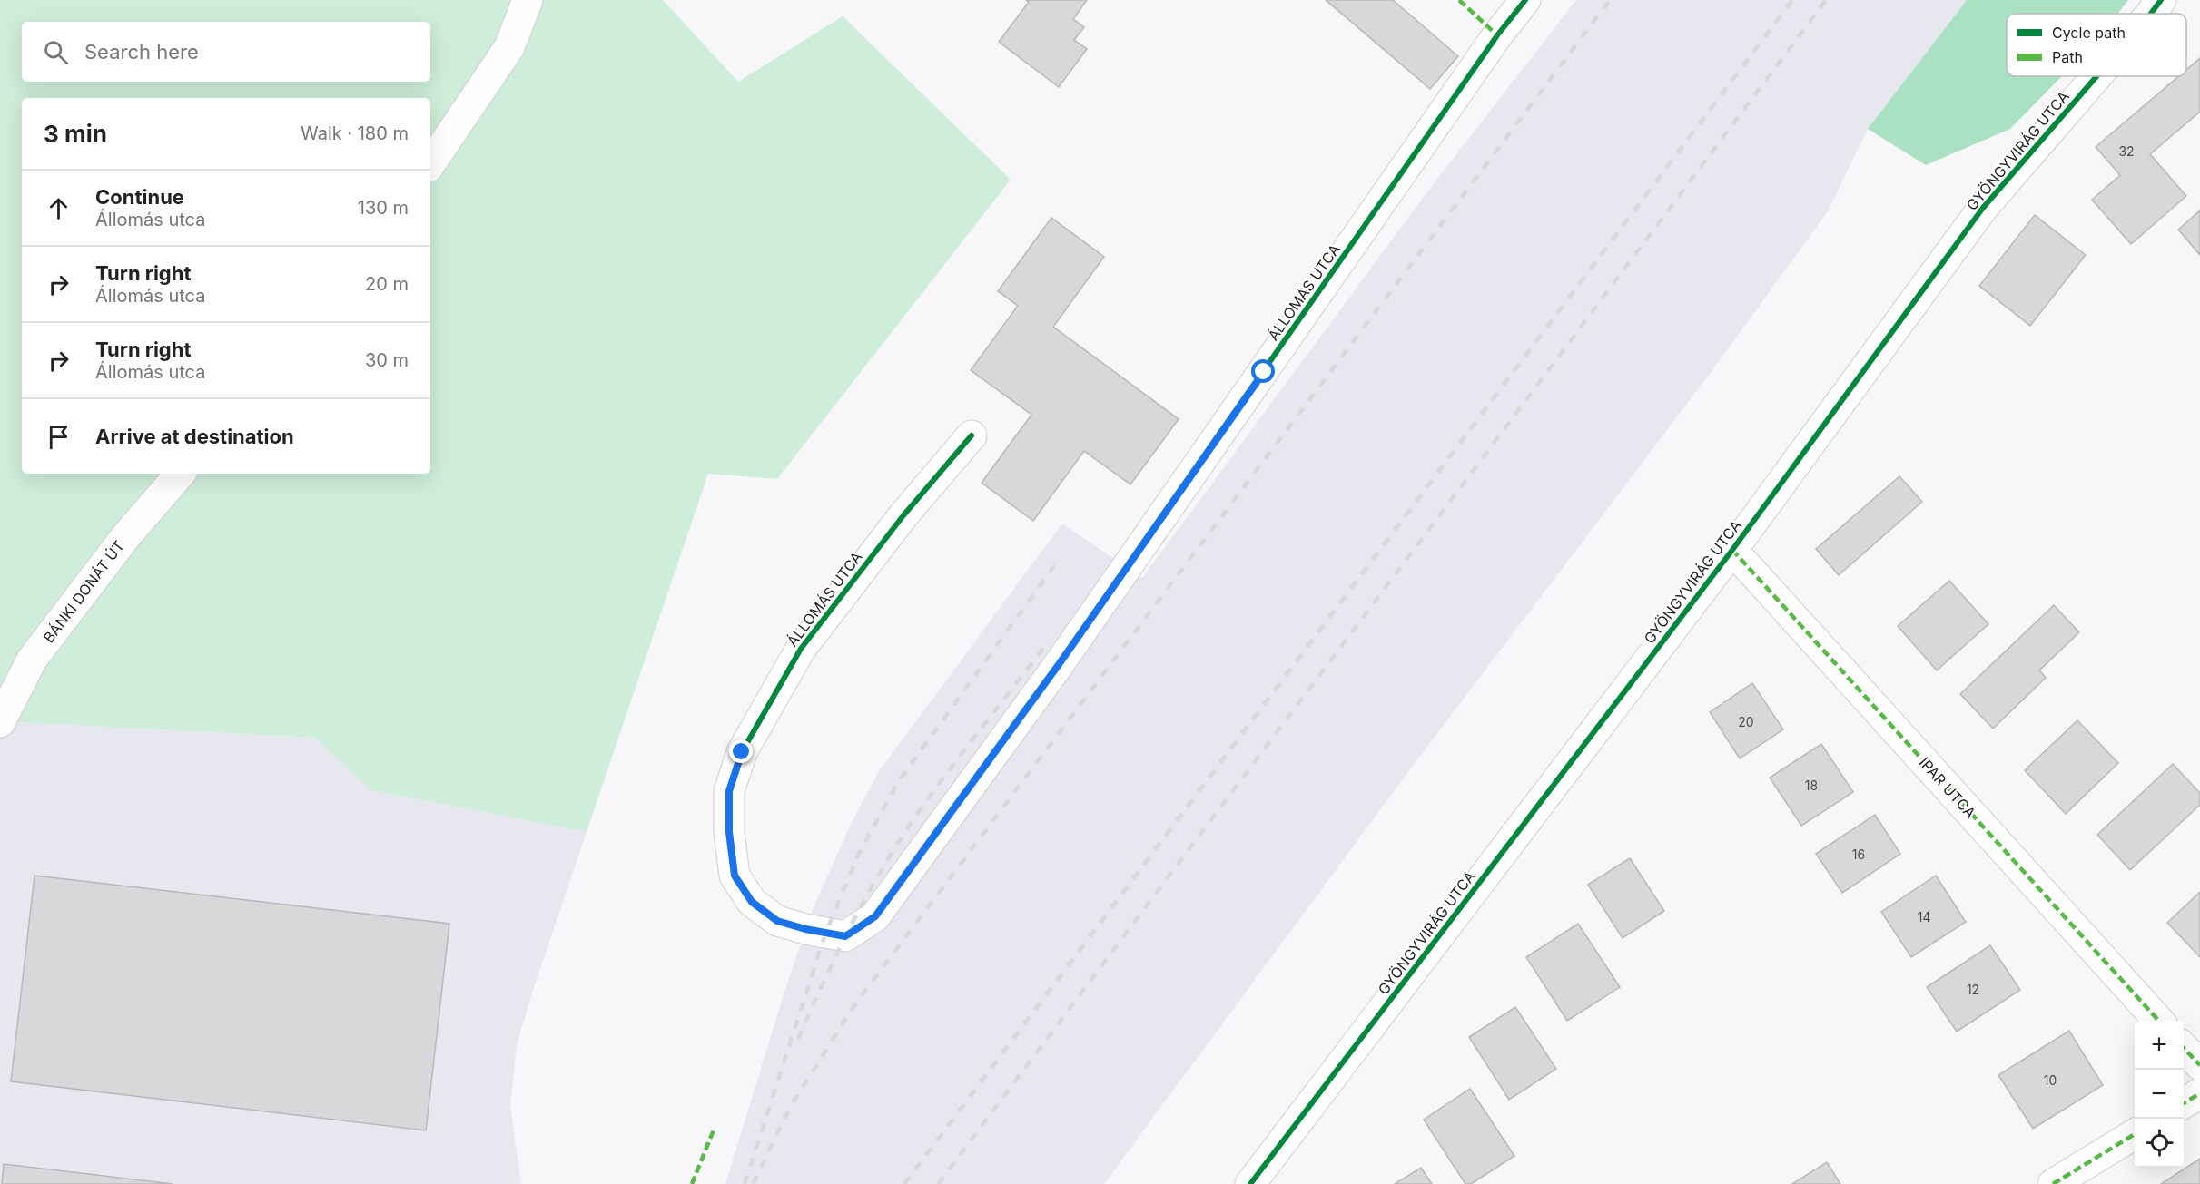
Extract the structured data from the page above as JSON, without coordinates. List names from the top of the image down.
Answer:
{
  "streets": {
    "street": [
      "GYÖNGYVIRÁG UTCA",
      "ÁLLOMÁS UTCA",
      "BÁNKI DONÁT ÚT",
      "IPAR UTCA"
    ]
  },
  "crossings": [
    ["GYÖNGYVIRÁG UTCA", "IPAR UTCA"]
  ],
  "house_numbers": [
    "32",
    "20",
    "18",
    "16",
    "14",
    "12",
    "10"
  ],
  "legend": ["Cycle path", "Path"],
  "page": {
    "search": "Search here",
    "heading": ["3 min", "Walk · 180 m"],
    "list": [
      ["Continue", "Állomás utca", "130 m"],
      ["Turn right", "Állomás utca", "20 m"],
      ["Turn right", "Állomás utca", "30 m"],
      "Arrive at destination"
    ],
    "map_buttons": ["+", "−"]
  }
}
